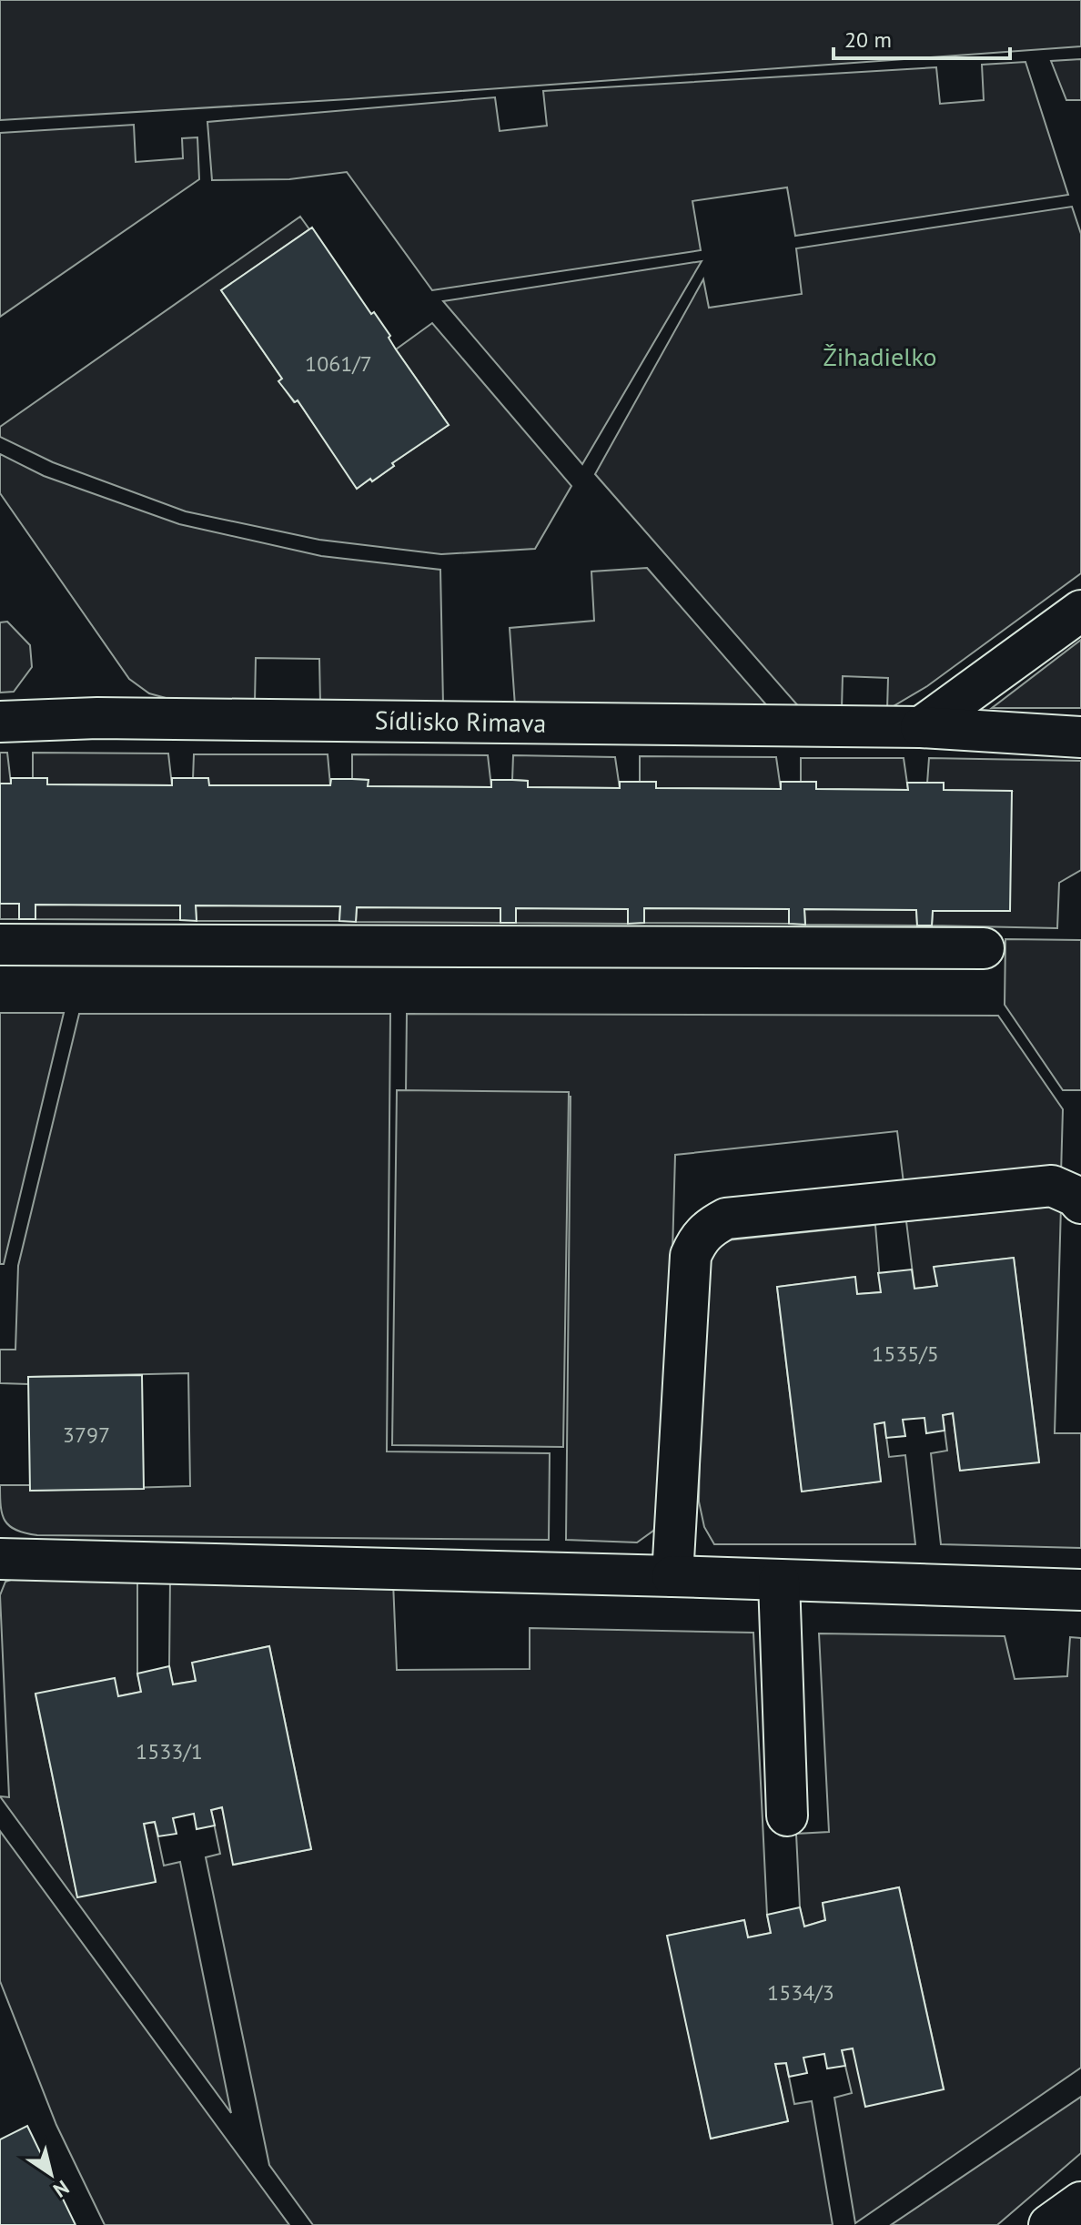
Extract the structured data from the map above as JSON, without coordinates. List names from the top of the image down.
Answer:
{
  "streets": {
    "street": ["Sídlisko Rimava"]
  },
  "parks": ["Žihadielko"],
  "house_numbers": [
    "1061/7",
    "1535/5",
    "3797",
    "1533/1",
    "1534/3"
  ],
  "scale_bar": "20 m",
  "north": "bottom right"
}
